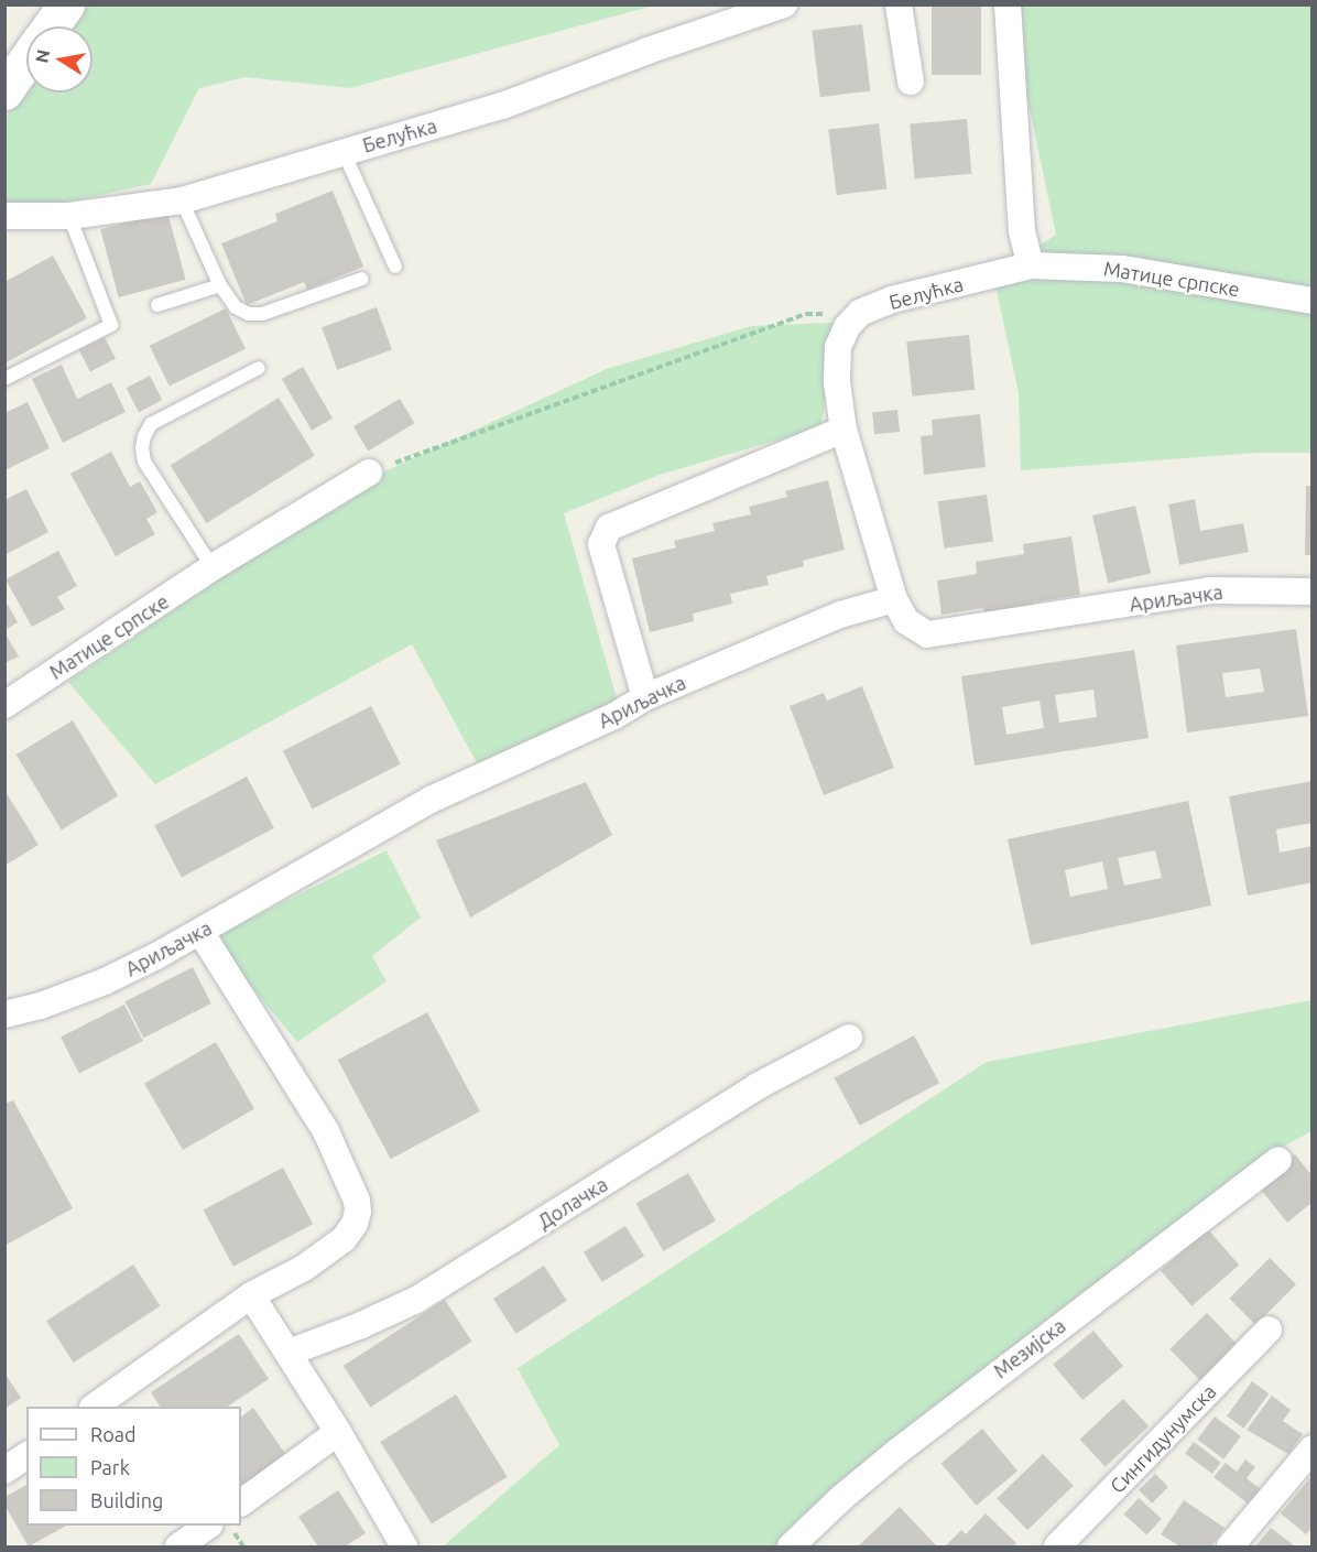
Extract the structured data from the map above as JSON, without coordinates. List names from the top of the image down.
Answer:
{
  "streets": {
    "street": [
      "Белућка",
      "Матице српске",
      "Ариљачка",
      "Долачка",
      "Мезијска",
      "Сингидунумска"
    ]
  },
  "crossings": [
    ["Белућка", "Матице српске"]
  ],
  "legend": ["Road", "Park", "Building"],
  "north": "left"
}
